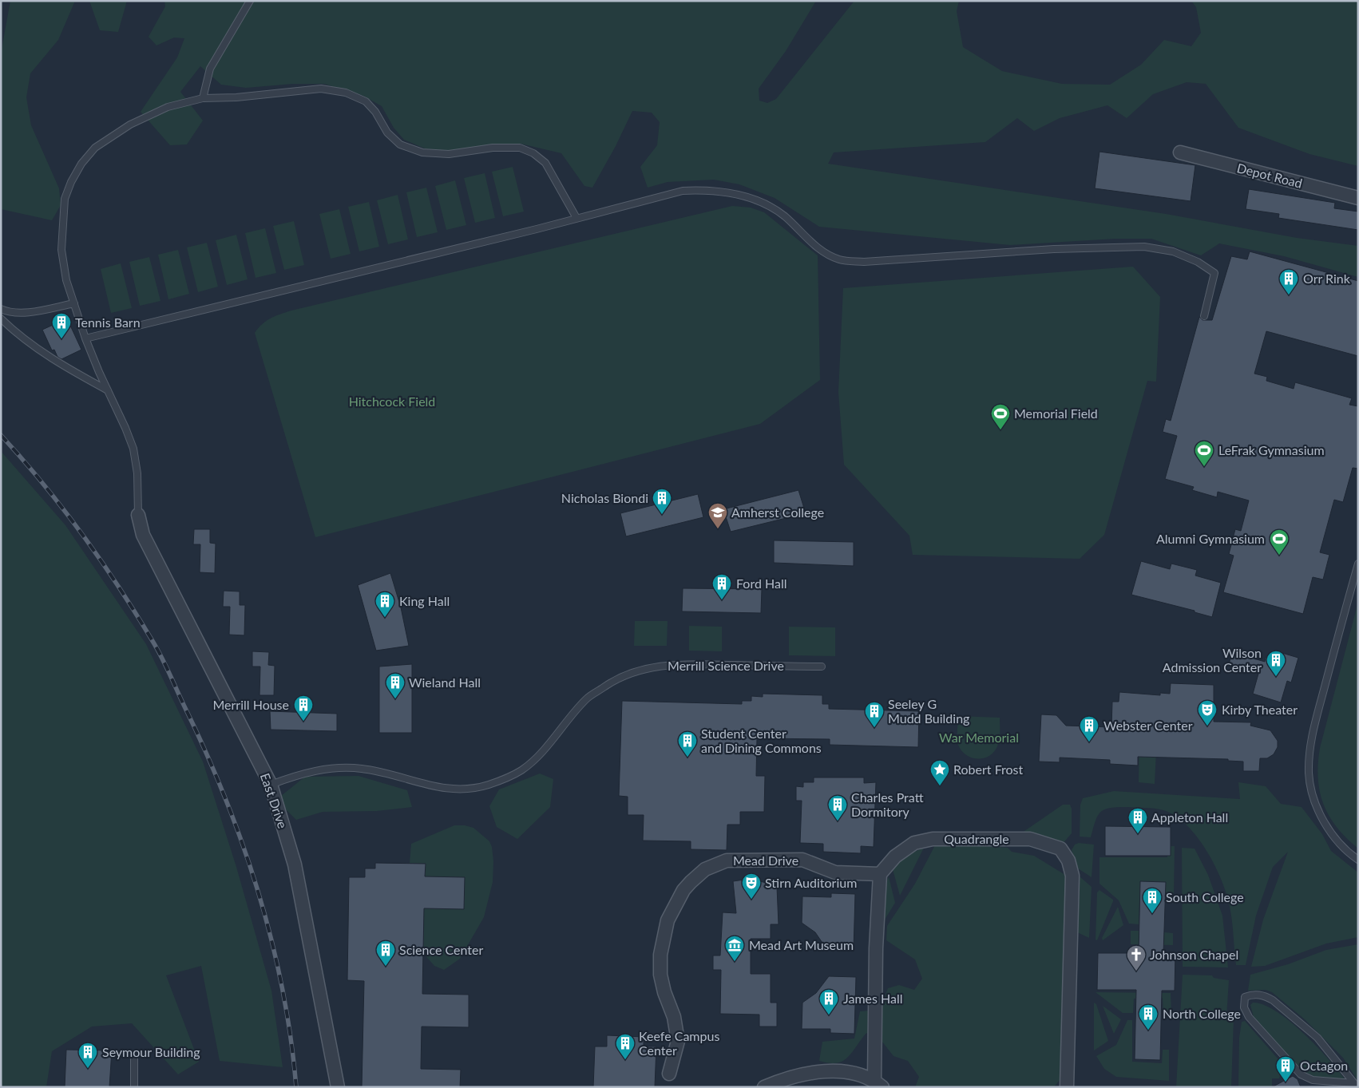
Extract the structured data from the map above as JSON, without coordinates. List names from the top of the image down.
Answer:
{
  "streets": {
    "street": [
      "Depot Road",
      "East Drive",
      "Quadrangle",
      "Mead Drive"
    ],
    "lane": ["Merrill Science Drive"]
  },
  "crossings": [
    ["Merrill Science Drive", "East Drive"],
    ["Quadrangle", "Mead Drive"]
  ],
  "parks": ["Hitchcock Field", "War Memorial"],
  "places": {
    "building": [
      "Orr Rink",
      "Tennis Barn",
      "Nicholas Biondi",
      "Ford Hall",
      "King Hall",
      "Wilson Admission Center",
      "Wieland Hall",
      "Merrill House",
      "Seeley G Mudd Building",
      "Webster Center",
      "Student Center and Dining Commons",
      "Charles Pratt Dormitory",
      "Appleton Hall",
      "South College",
      "Science Center",
      "James Hall",
      "North College",
      "Keefe Campus Center",
      "Seymour Building",
      "Octagon"
    ],
    "sports": ["Memorial Field", "LeFrak Gymnasium", "Alumni Gymnasium"],
    "school or university": ["Amherst College"],
    "theatre": ["Kirby Theater", "Stirn Auditorium"],
    "place": ["Robert Frost"],
    "museum": ["Mead Art Museum"],
    "church": ["Johnson Chapel"]
  }
}
